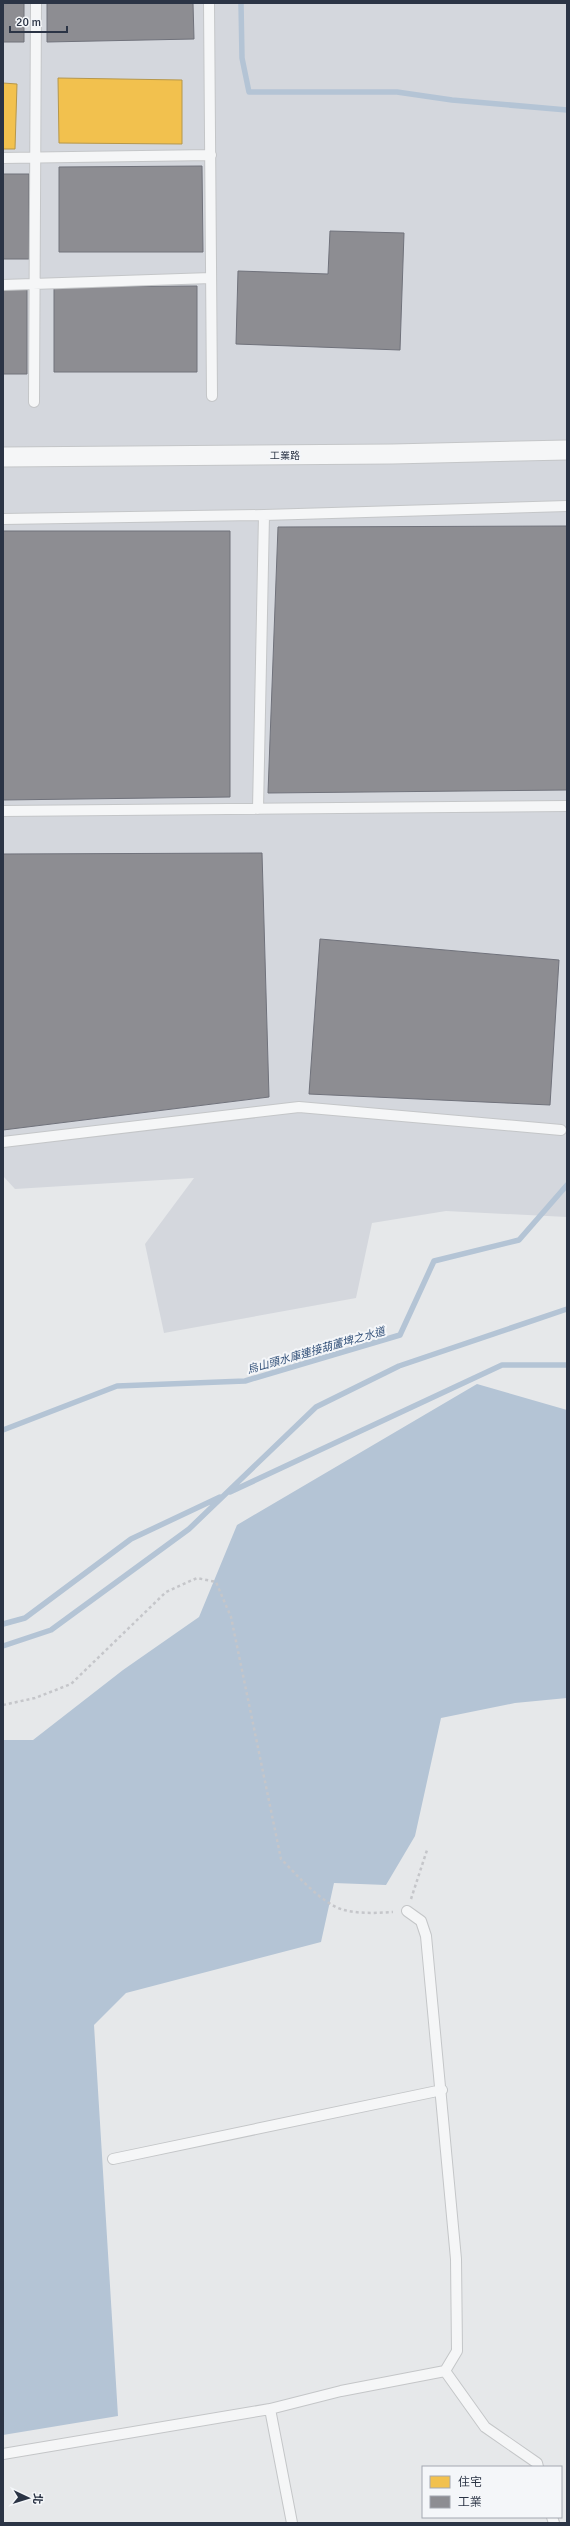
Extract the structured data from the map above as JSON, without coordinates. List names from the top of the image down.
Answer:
{
  "streets": {
    "street": ["工業路"]
  },
  "water": ["烏山頭水庫連接葫蘆埤之水道"],
  "legend": ["住宅", "工業"],
  "scale_bar": "20 m",
  "north": "right"
}
